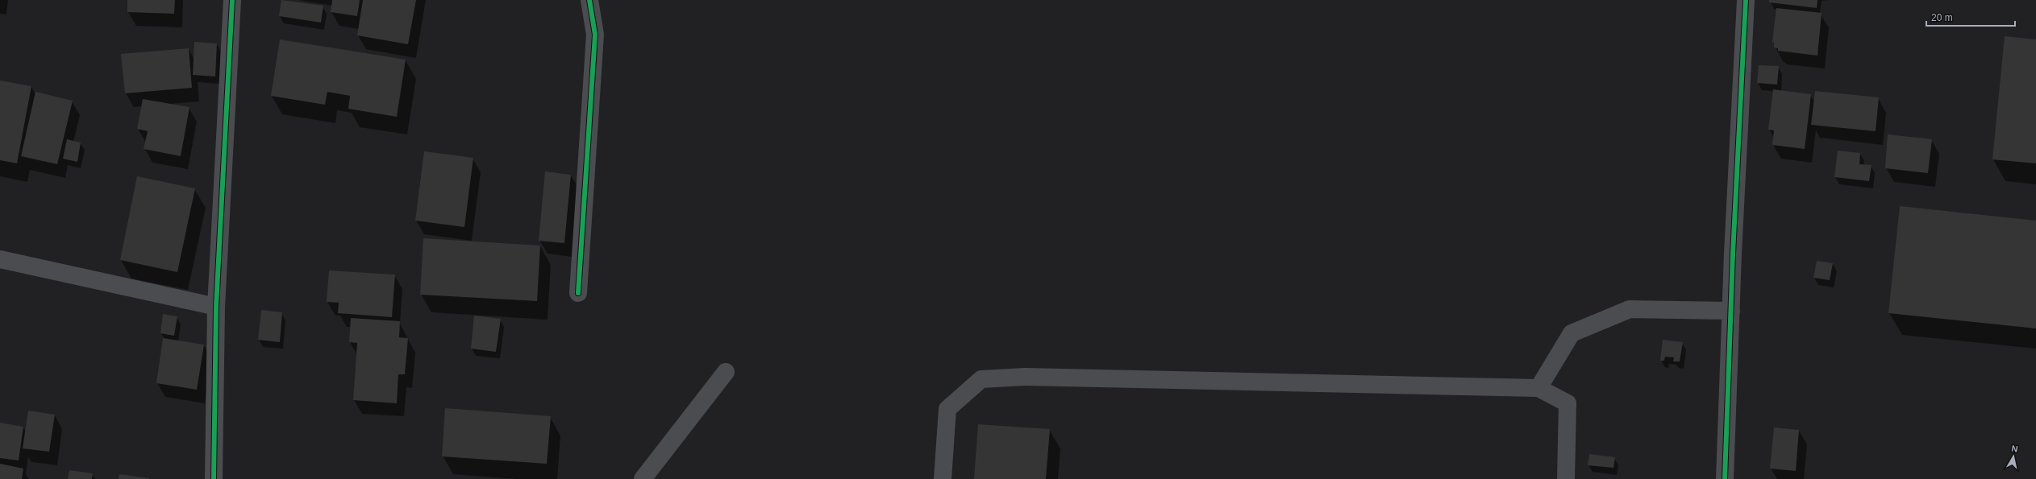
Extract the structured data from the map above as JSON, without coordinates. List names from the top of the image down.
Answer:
{
  "scale_bar": "20 m",
  "north": "top"
}
